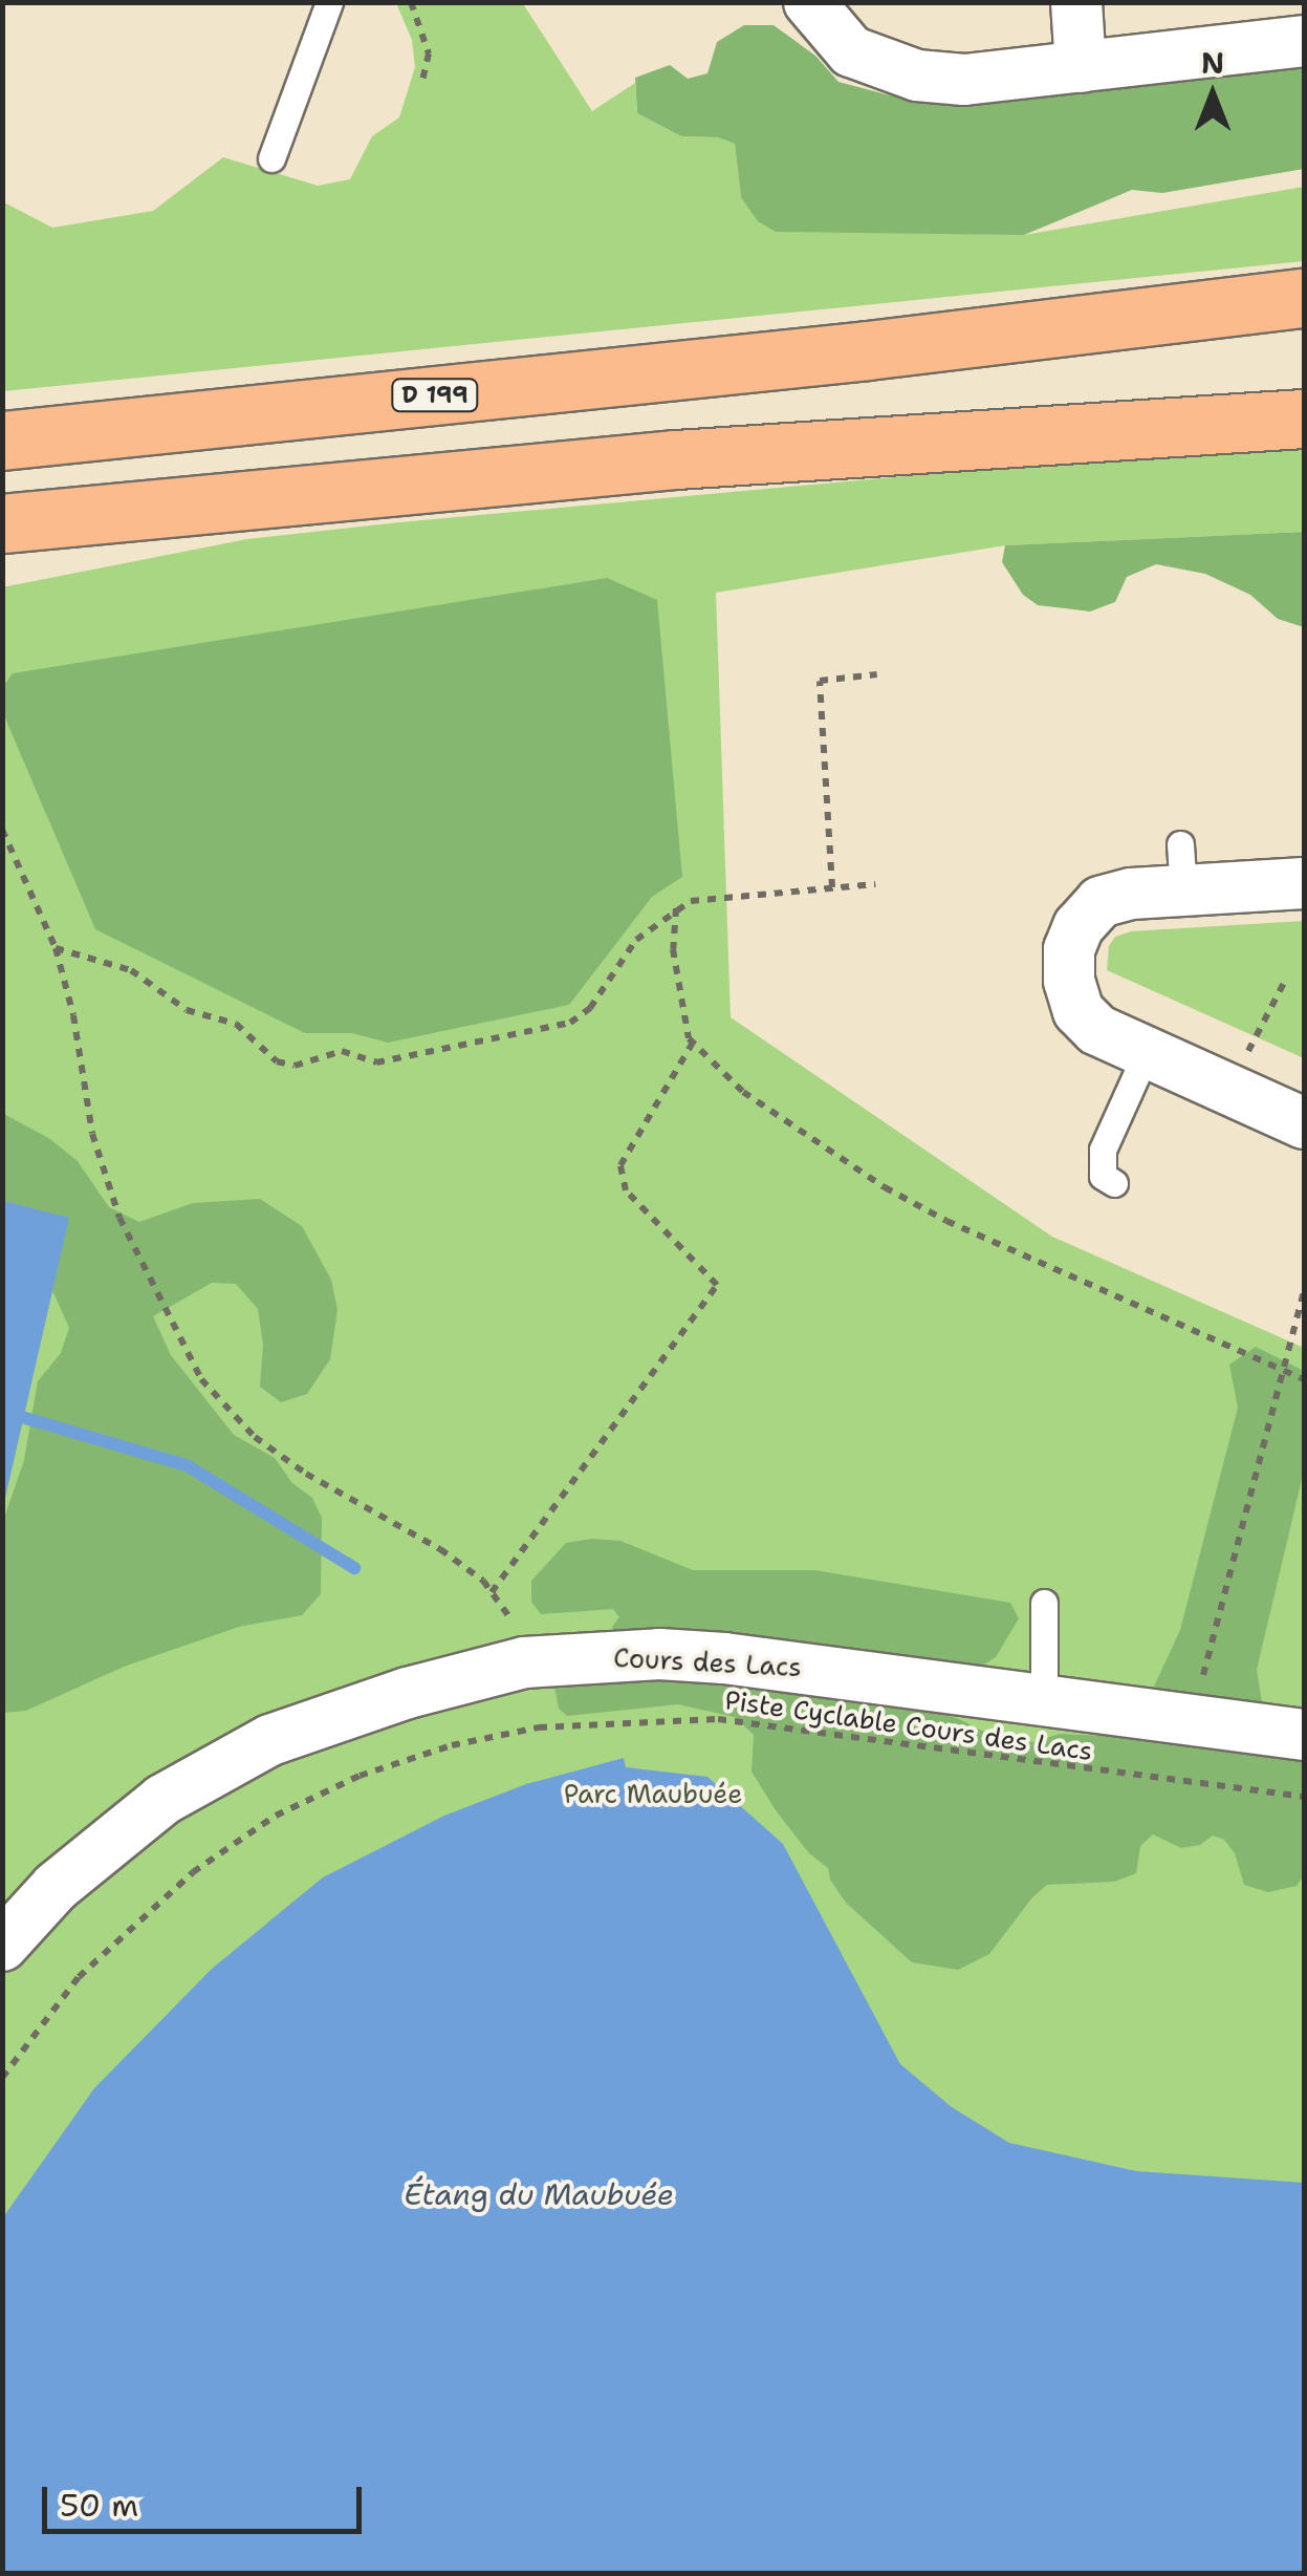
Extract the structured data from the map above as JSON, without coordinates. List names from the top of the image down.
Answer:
{
  "streets": {
    "highway": ["D 199"],
    "street": ["Cours des Lacs"],
    "path": ["Piste Cyclable Cours des Lacs"]
  },
  "water": ["Étang du Maubuée"],
  "parks": ["Parc Maubuée"],
  "scale_bar": "50 m",
  "north": "top"
}
